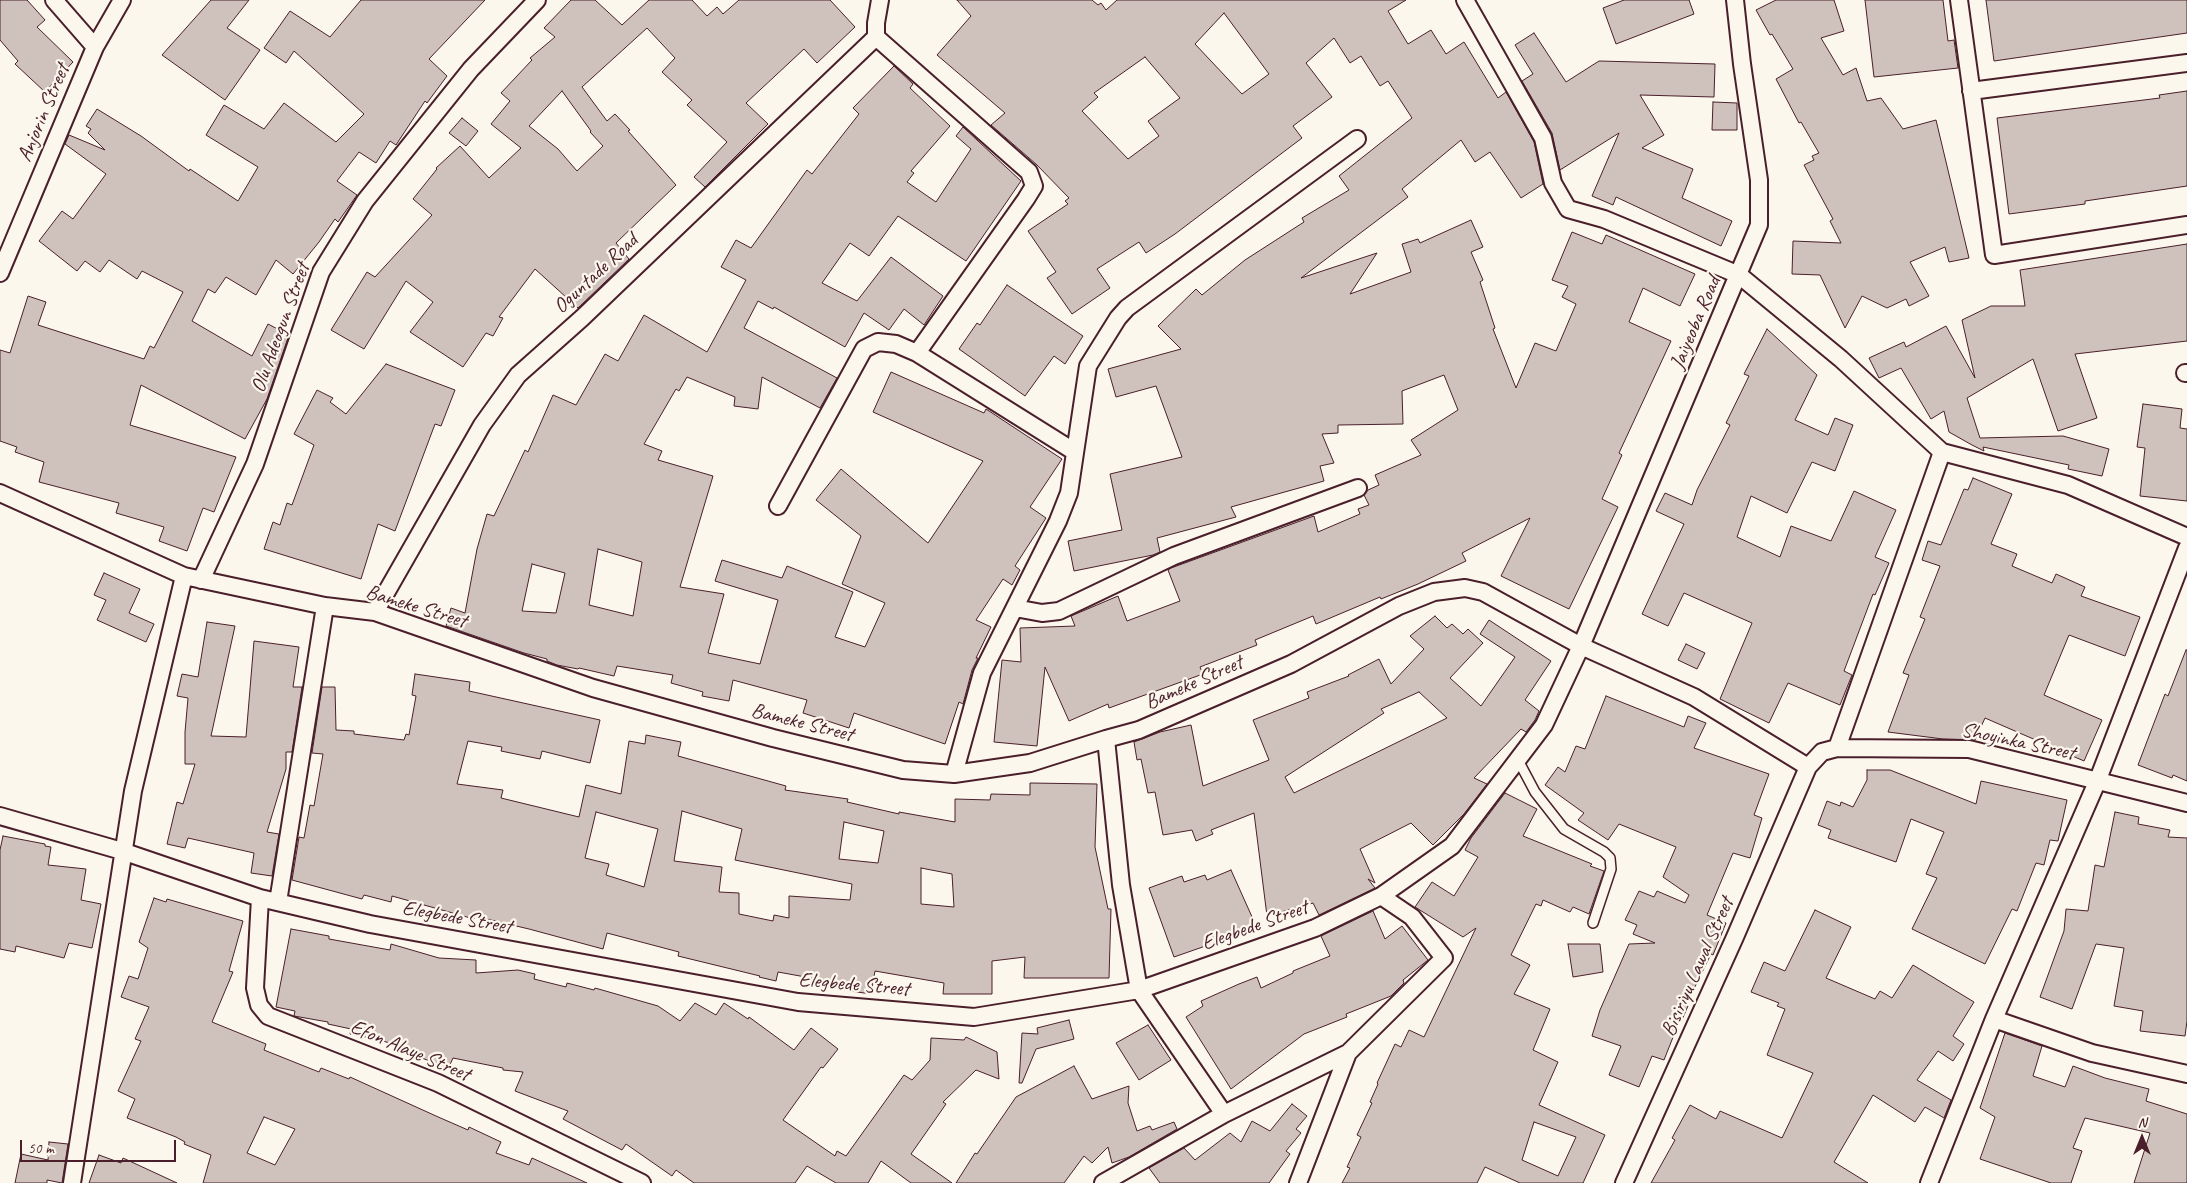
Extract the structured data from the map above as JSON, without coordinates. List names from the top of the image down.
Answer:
{
  "streets": {
    "street": [
      "Anjorin Street",
      "Oguntade Road",
      "Jaiyeoba Road",
      "Olu Adeogun Street",
      "Bameke Street",
      "Shoyinka Street",
      "Elegbede Street",
      "Bisiriyu Lawal Street",
      "Efon Alaye Street"
    ]
  },
  "crossings": [
    ["Oguntade Road", "Bameke Street"],
    ["Jaiyeoba Road", "Bameke Street"],
    ["Jaiyeoba Road", "Elegbede Street"],
    ["Olu Adeogun Street", "Bameke Street"],
    ["Bameke Street", "Elegbede Street"],
    ["Bameke Street", "Bisiriyu Lawal Street"],
    ["Elegbede Street", "Efon Alaye Street"]
  ],
  "scale_bar": "50 m",
  "north": "top"
}
